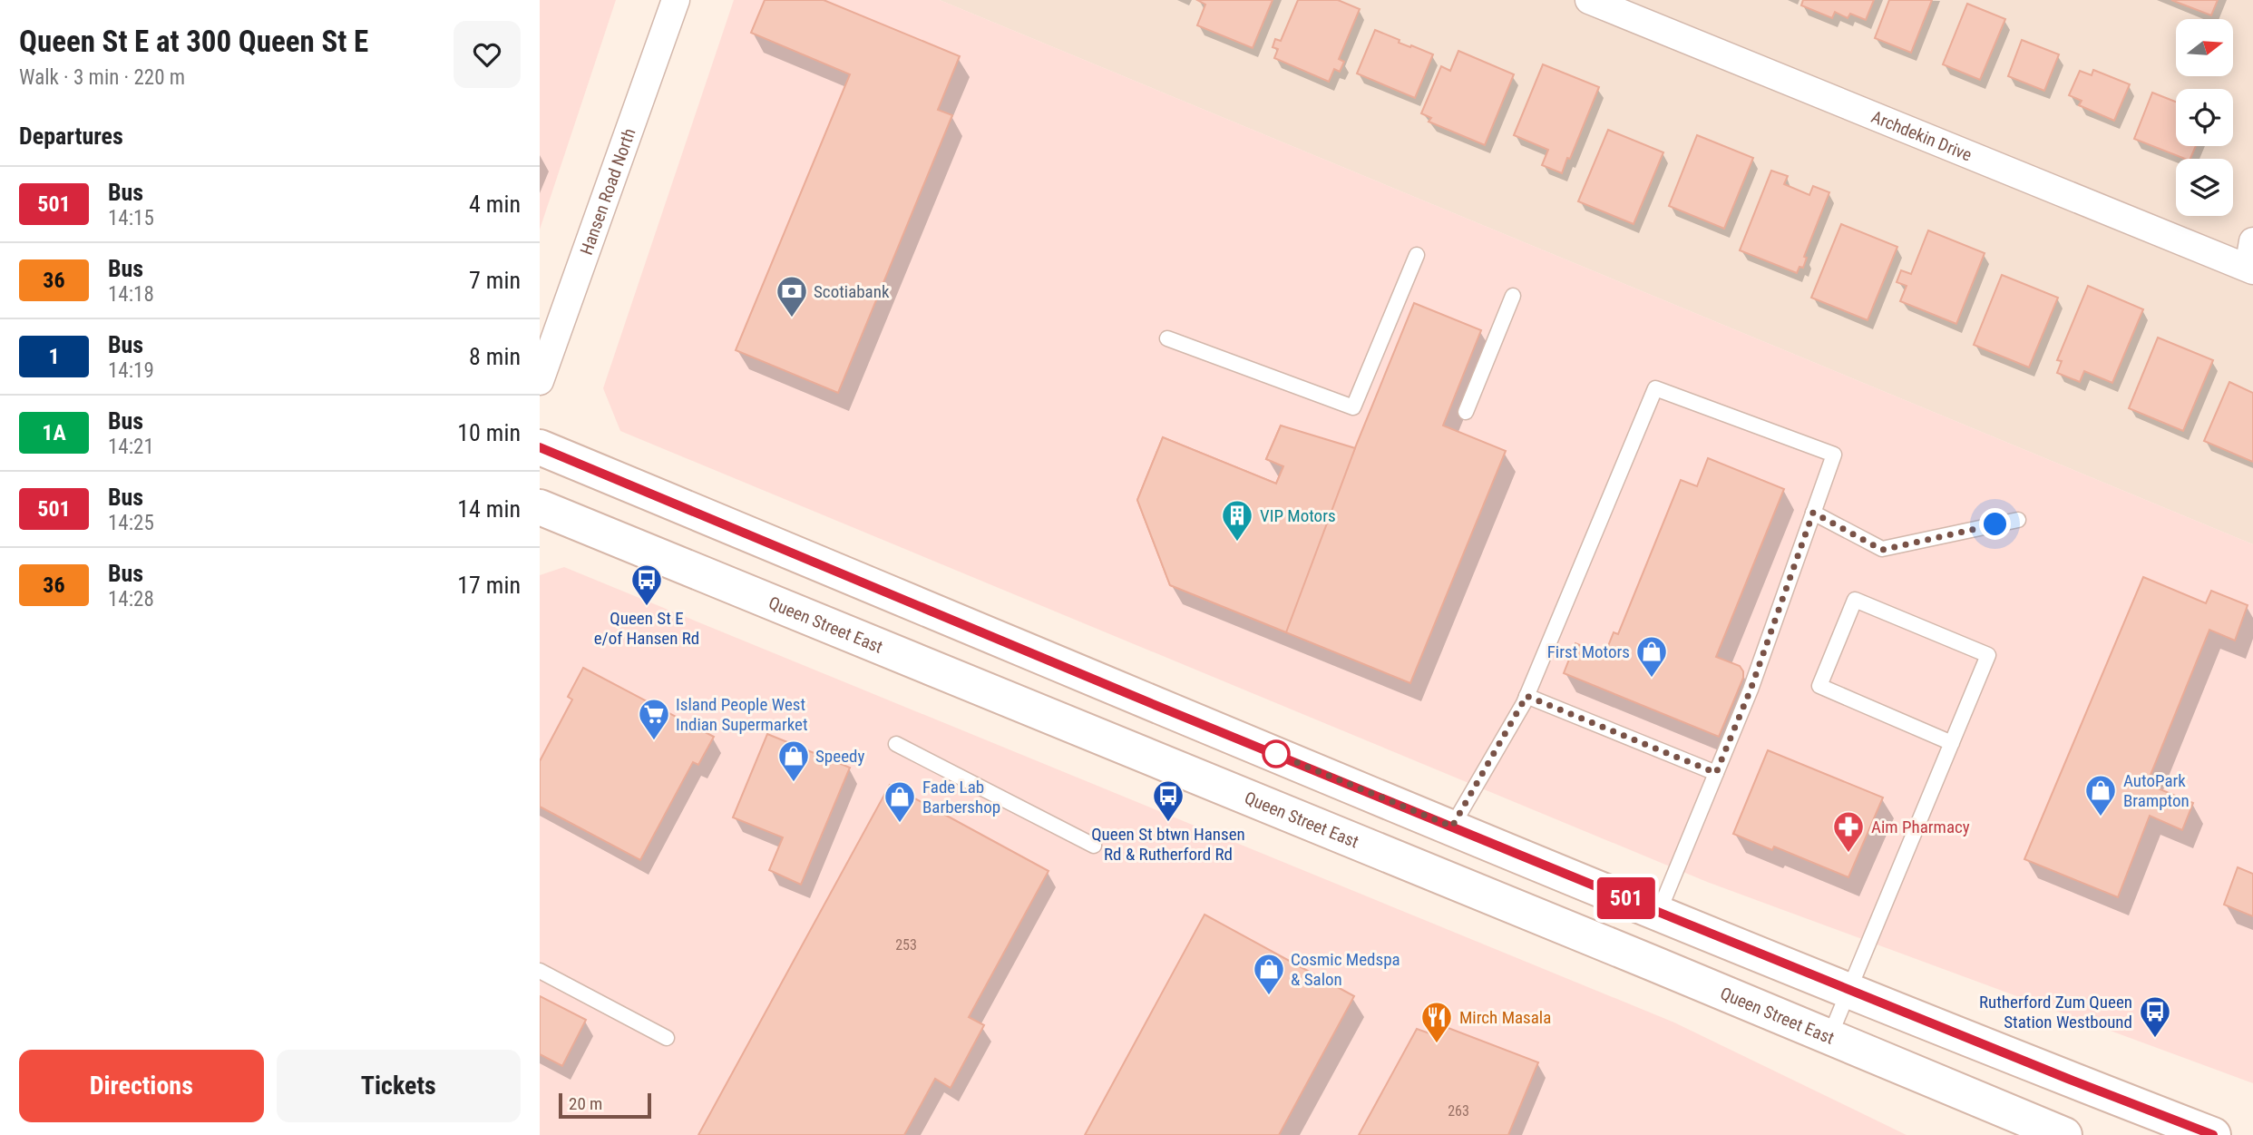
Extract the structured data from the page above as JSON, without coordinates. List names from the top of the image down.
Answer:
{
  "streets": {
    "main road": ["Queen Street East"],
    "street": ["Archdekin Drive", "Hansen Road North"]
  },
  "places": {
    "bank": ["Scotiabank"],
    "building": ["VIP Motors"],
    "bus stop": ["Queen St E e/of Hansen Rd", "Queen St btwn Hansen Rd & Rutherford Rd", "Rutherford Zum Queen Station Westbound"],
    "shop": [
      "First Motors",
      "Speedy",
      "AutoPark Brampton",
      "Fade Lab Barbershop",
      "Cosmic Medspa & Salon"
    ],
    "supermarket": ["Island People West Indian Supermarket"],
    "pharmacy": ["Aim Pharmacy"],
    "restaurant": ["Mirch Masala"]
  },
  "lines": ["bus line 501"],
  "house_numbers": ["253", "263"],
  "scale_bar": "20 m",
  "north": "right",
  "page": {
    "heading": [
      ["Queen St E at 300 Queen St E", "Walk · 3 min · 220 m"],
      "Departures"
    ],
    "on_map": "501",
    "list": [
      {
        "mark": "501",
        "name": "Bus",
        "note": "14:15",
        "value": "4 min"
      },
      {
        "mark": "36",
        "name": "Bus",
        "note": "14:18",
        "value": "7 min"
      },
      {
        "mark": "1",
        "name": "Bus",
        "note": "14:19",
        "value": "8 min"
      },
      {
        "mark": "1A",
        "name": "Bus",
        "note": "14:21",
        "value": "10 min"
      },
      {
        "mark": "501",
        "name": "Bus",
        "note": "14:25",
        "value": "14 min"
      },
      {
        "mark": "36",
        "name": "Bus",
        "note": "14:28",
        "value": "17 min"
      }
    ],
    "buttons": ["Directions", "Tickets"],
    "scale": "20 m"
  }
}
